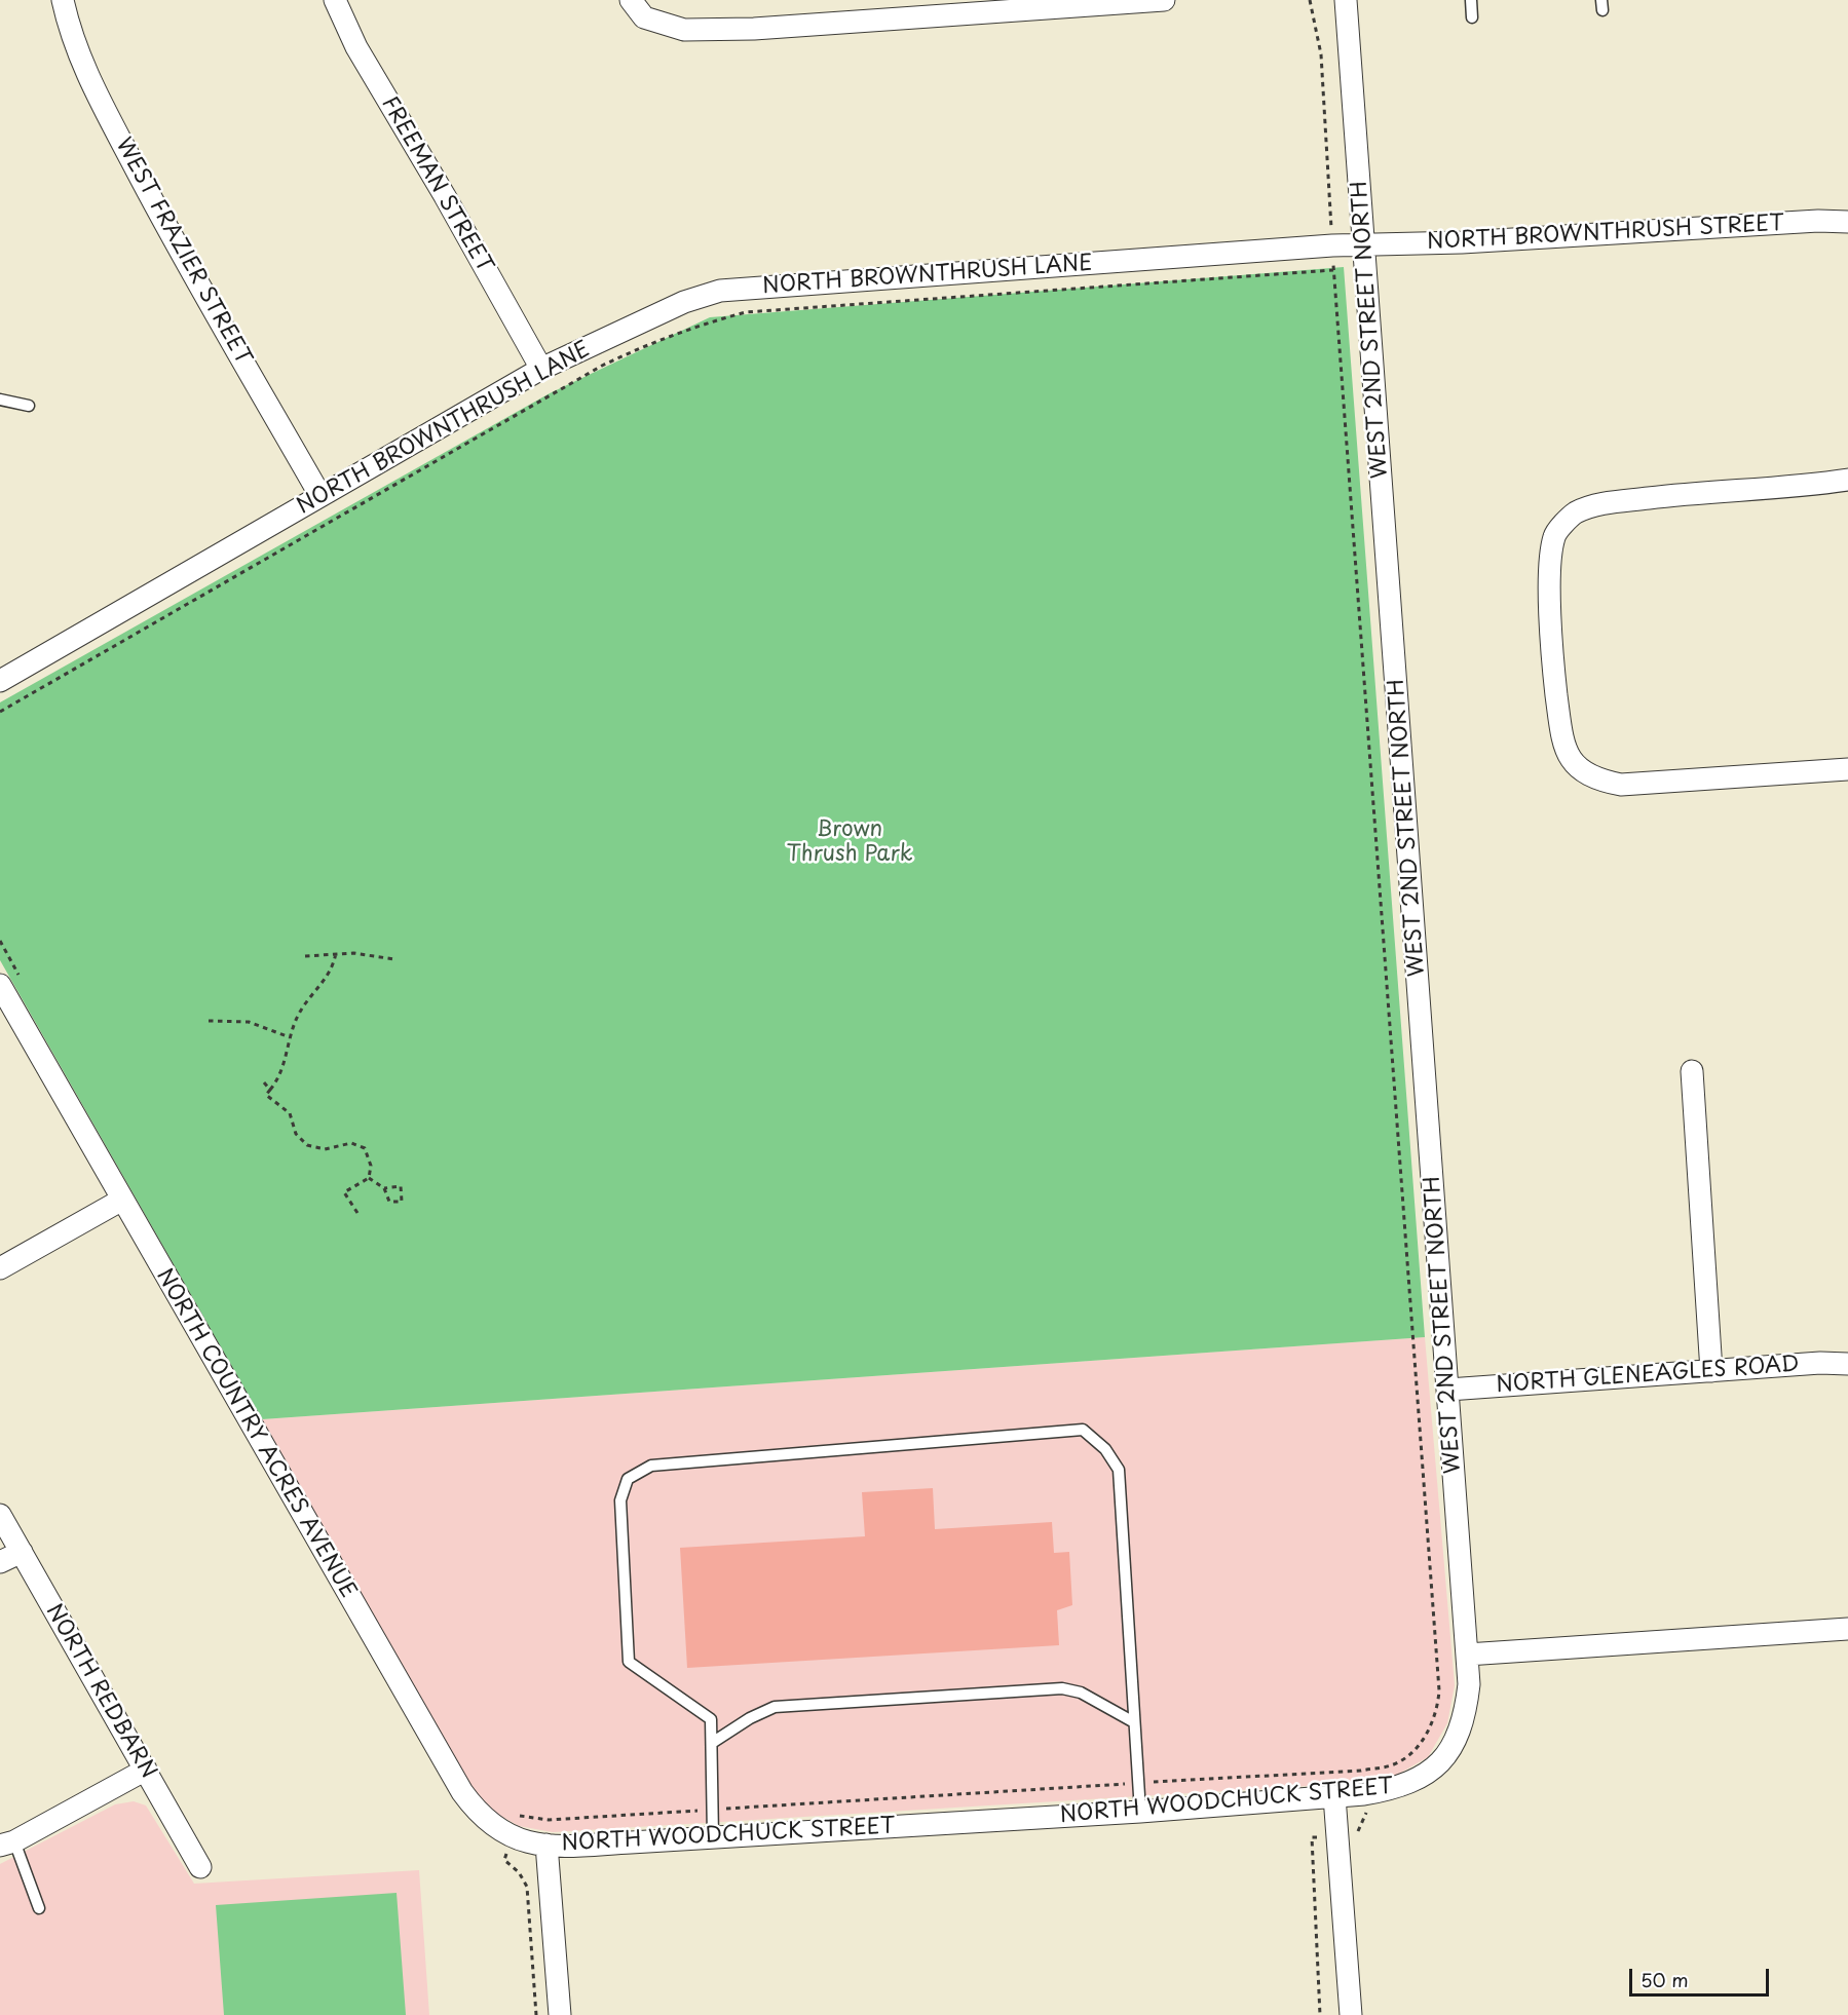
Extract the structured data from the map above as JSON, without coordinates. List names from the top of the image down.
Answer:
{
  "streets": {
    "street": [
      "FREEMAN STREET",
      "NORTH BROWNTHRUSH STREET",
      "WEST FRAZIER STREET",
      "NORTH BROWNTHRUSH LANE",
      "WEST 2ND STREET NORTH",
      "NORTH GLENEAGLES ROAD",
      "NORTH COUNTRY ACRES AVENUE",
      "NORTH REDBARN",
      "NORTH WOODCHUCK STREET"
    ]
  },
  "crossings": [
    ["FREEMAN STREET", "NORTH BROWNTHRUSH LANE"],
    ["NORTH BROWNTHRUSH STREET", "NORTH BROWNTHRUSH LANE"],
    ["NORTH BROWNTHRUSH STREET", "WEST 2ND STREET NORTH"],
    ["WEST FRAZIER STREET", "NORTH BROWNTHRUSH LANE"],
    ["NORTH BROWNTHRUSH LANE", "WEST 2ND STREET NORTH"],
    ["WEST 2ND STREET NORTH", "NORTH GLENEAGLES ROAD"],
    ["WEST 2ND STREET NORTH", "NORTH WOODCHUCK STREET"],
    ["NORTH COUNTRY ACRES AVENUE", "NORTH WOODCHUCK STREET"]
  ],
  "parks": ["Brown Thrush Park"],
  "scale_bar": "50 m"
}
